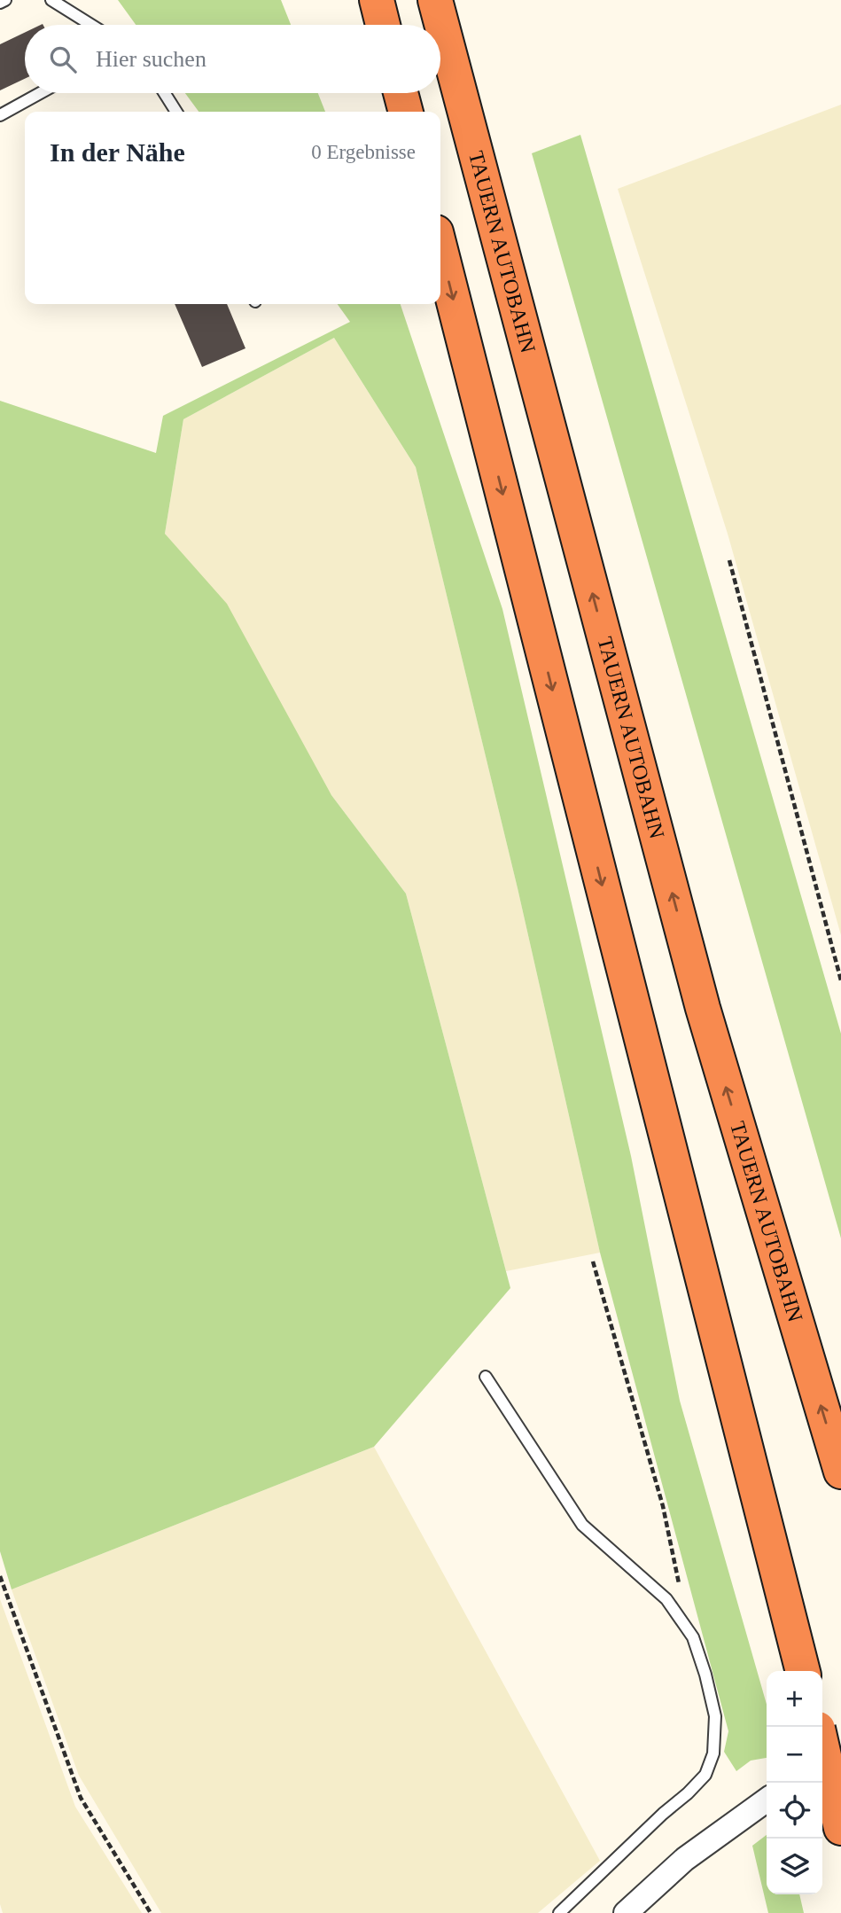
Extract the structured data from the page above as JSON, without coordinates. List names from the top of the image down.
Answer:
{
  "streets": {
    "highway": ["TAUERN AUTOBAHN"]
  },
  "page": {
    "search": "Hier suchen",
    "heading": ["In der Nähe", "0 Ergebnisse"],
    "map_buttons": ["+", "−"]
  }
}
